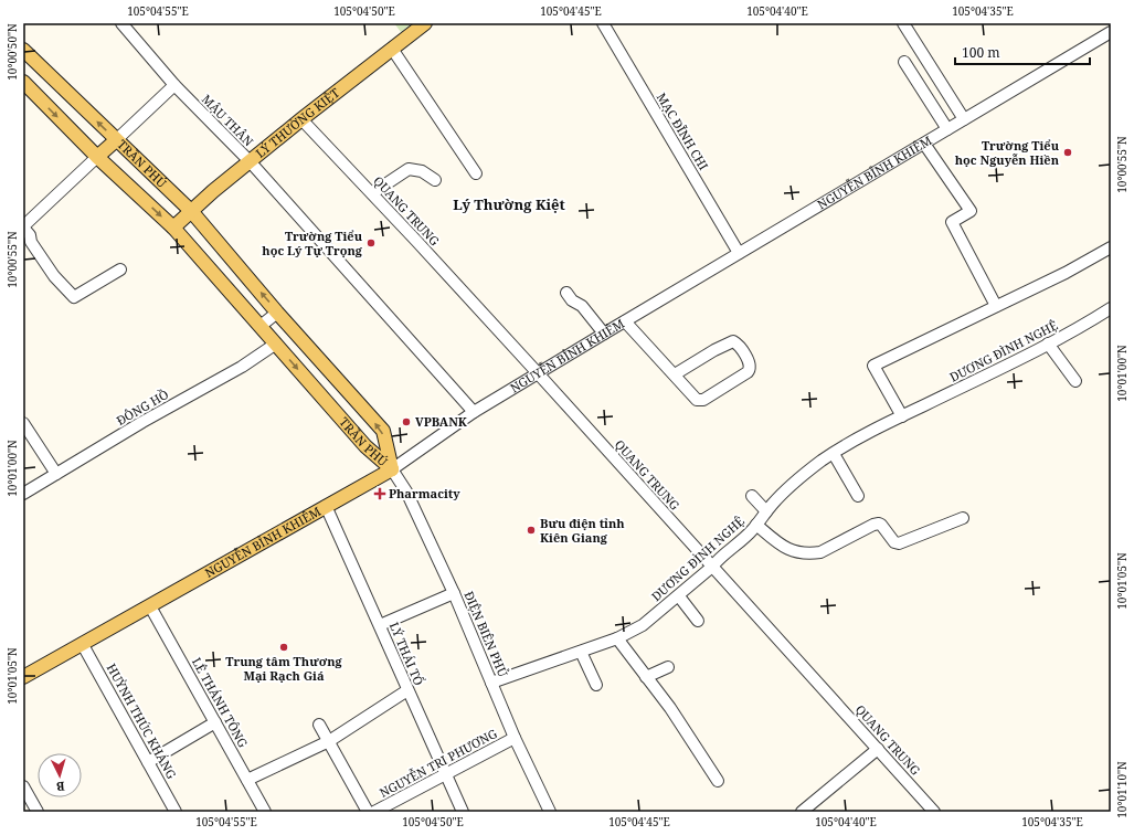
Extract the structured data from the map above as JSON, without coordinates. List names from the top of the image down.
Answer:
{
  "streets": {
    "main road": ["LÝ THƯỜNG KIỆT", "TRẦN PHÚ", "NGUYỄN BỈNH KHIÊM"],
    "street": [
      "MẬU THÂN",
      "MẠC ĐĨNH CHI",
      "QUANG TRUNG",
      "DƯƠNG ĐÌNH NGHỆ",
      "ĐÔNG HỒ",
      "ĐIỆN BIÊN PHỦ",
      "LÝ THÁI TỔ",
      "LÊ THÁNH TÔNG",
      "HUỲNH THÚC KHÁNG",
      "NGUYỄN TRI PHƯƠNG"
    ]
  },
  "crossings": [
    ["MẬU THÂN", "LÝ THƯỜNG KIỆT"],
    ["MẬU THÂN", "NGUYỄN BỈNH KHIÊM"],
    ["LÝ THƯỜNG KIỆT", "TRẦN PHÚ"],
    ["LÝ THƯỜNG KIỆT", "QUANG TRUNG"],
    ["MẠC ĐĨNH CHI", "NGUYỄN BỈNH KHIÊM"],
    ["TRẦN PHÚ", "NGUYỄN BỈNH KHIÊM"],
    ["TRẦN PHÚ", "ĐÔNG HỒ"],
    ["TRẦN PHÚ", "ĐIỆN BIÊN PHỦ"],
    ["NGUYỄN BỈNH KHIÊM", "QUANG TRUNG"],
    ["NGUYỄN BỈNH KHIÊM", "ĐIỆN BIÊN PHỦ"],
    ["NGUYỄN BỈNH KHIÊM", "LÝ THÁI TỔ"],
    ["NGUYỄN BỈNH KHIÊM", "LÊ THÁNH TÔNG"],
    ["NGUYỄN BỈNH KHIÊM", "HUỲNH THÚC KHÁNG"],
    ["QUANG TRUNG", "DƯƠNG ĐÌNH NGHỆ"],
    ["DƯƠNG ĐÌNH NGHỆ", "ĐIỆN BIÊN PHỦ"],
    ["ĐIỆN BIÊN PHỦ", "NGUYỄN TRI PHƯƠNG"],
    ["LÝ THÁI TỔ", "NGUYỄN TRI PHƯƠNG"]
  ],
  "districts": ["Lý Thường Kiệt"],
  "places": {
    "other": [
      "Trường Tiểu học Nguyễn Hiền",
      "Trường Tiểu học Lý Tự Trọng",
      "VPBANK",
      "Bưu điện tỉnh Kiên Giang",
      "Trung tâm Thương Mại Rạch Giá"
    ],
    "health": ["Pharmacity"]
  },
  "scale_bar": "100 m",
  "north": "bottom",
  "coordinates": [
    "105°04'55\"E",
    "105°04'50\"E",
    "105°04'45\"E",
    "105°04'40\"E",
    "105°04'35\"E",
    "10°00'50\"N",
    "10°00'55\"N",
    "10°01'00\"N",
    "10°01'05\"N",
    "10°01'10\"N"
  ]
}
